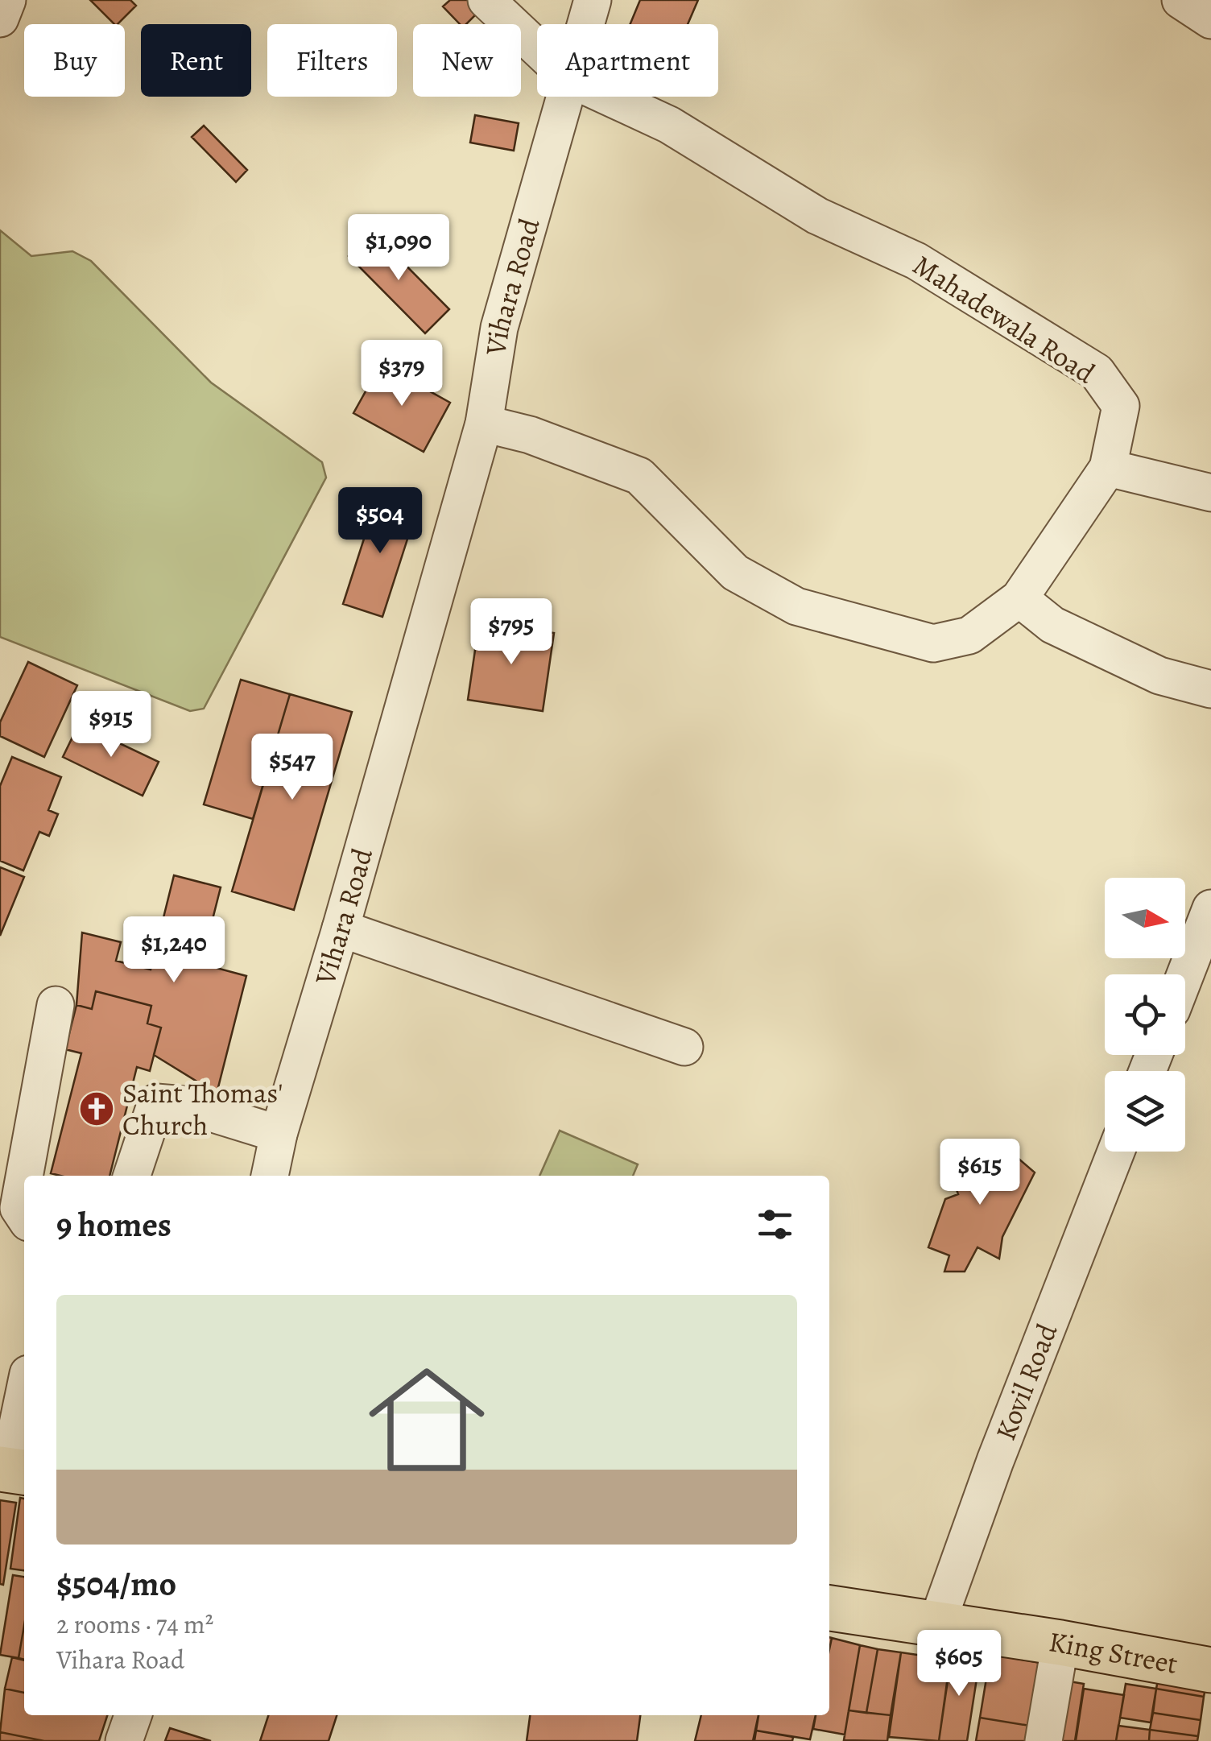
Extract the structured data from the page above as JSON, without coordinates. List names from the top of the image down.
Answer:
{
  "streets": {
    "main road": ["King Street"],
    "street": ["Vihara Road", "Mahadewala Road", "Kovil Road"]
  },
  "crossings": [
    ["Vihara Road", "Mahadewala Road"],
    ["Kovil Road", "King Street"]
  ],
  "places": {
    "church": ["Saint Thomas' Church"]
  },
  "north": "right",
  "page": {
    "chip": [
      "Buy",
      "Rent",
      "Filters",
      "New",
      "Apartment"
    ],
    "price": [
      "$1,090",
      "$379",
      "$504",
      "$795",
      "$915",
      "$547",
      "$1,240",
      "$615",
      "$605"
    ],
    "heading": "9 homes",
    "list": [
      {
        "name": "$504/mo",
        "note": "2 rooms · 74 m² · Vihara Road"
      }
    ]
  }
}
